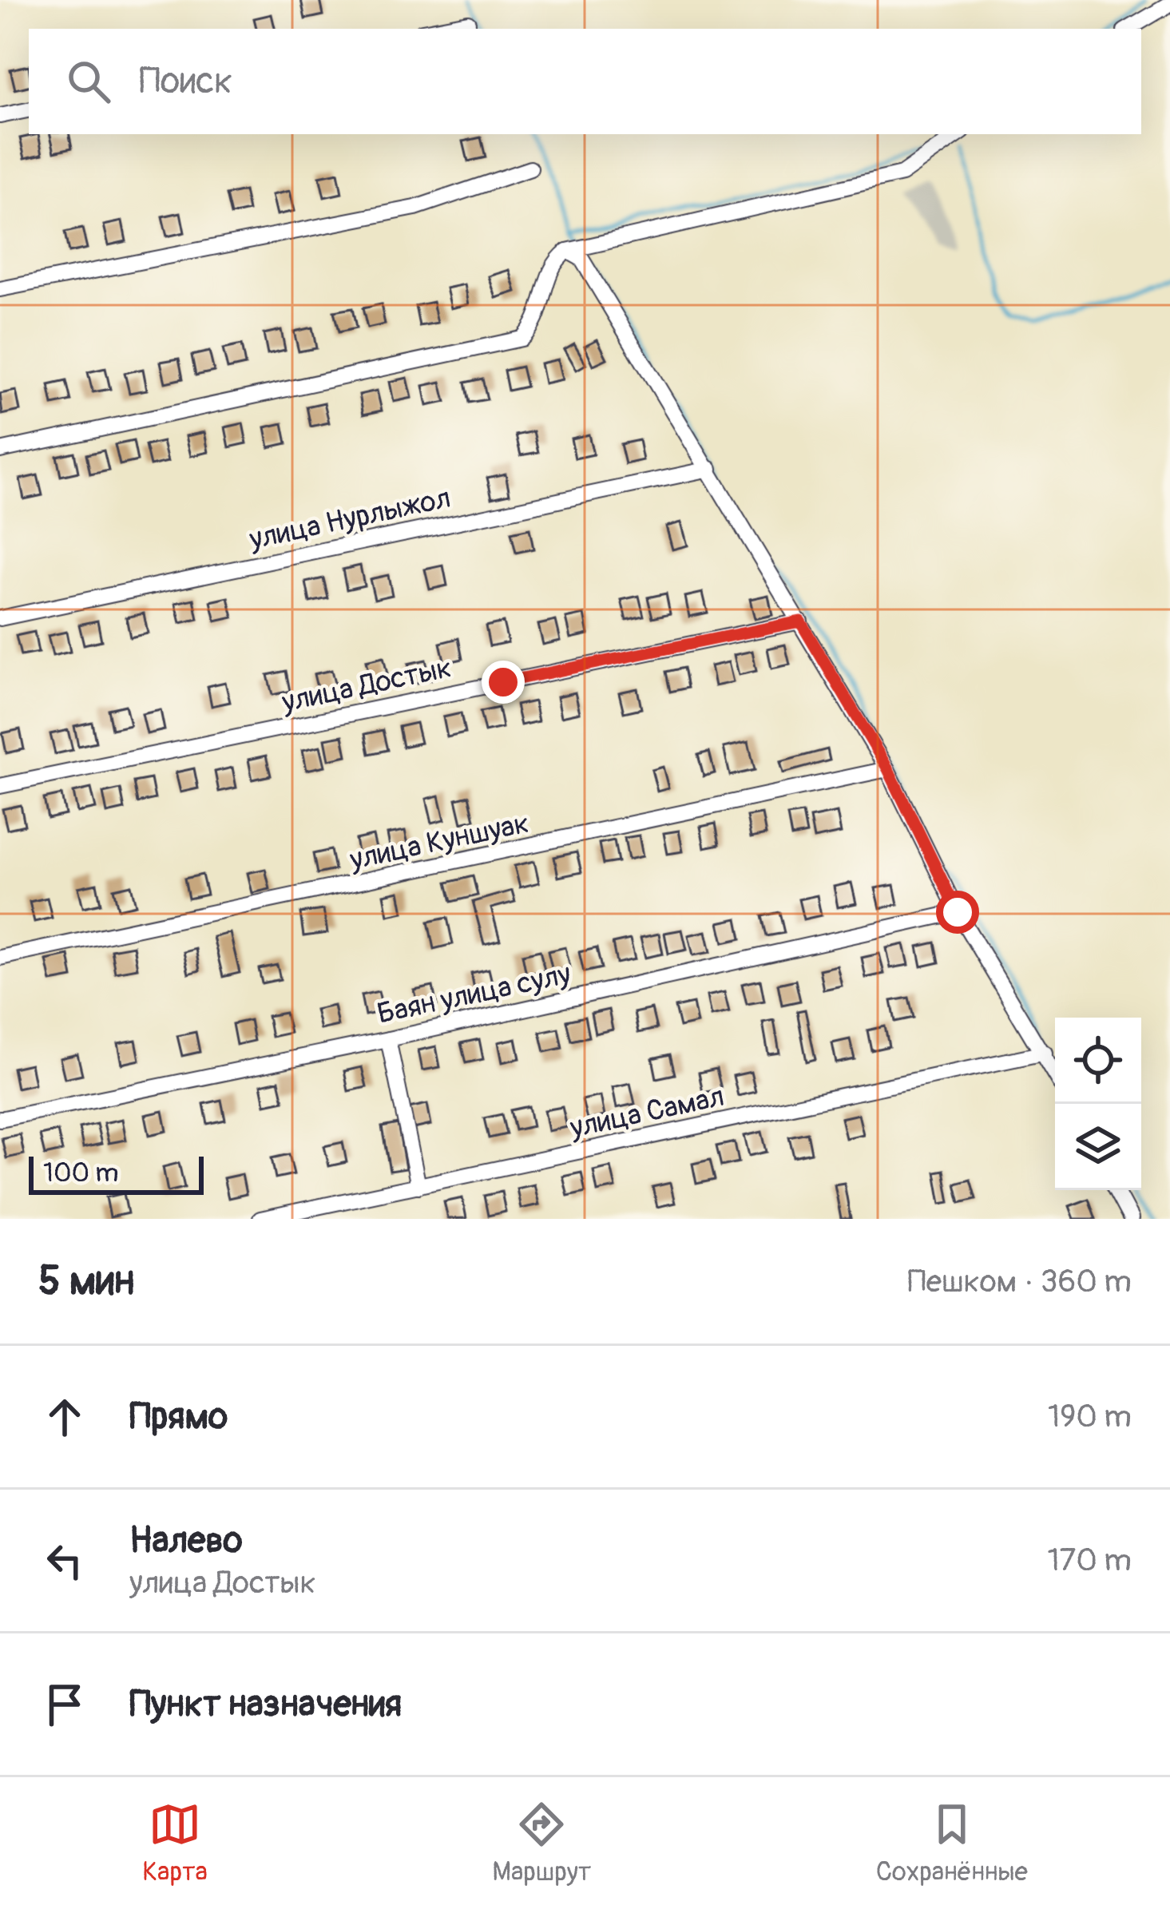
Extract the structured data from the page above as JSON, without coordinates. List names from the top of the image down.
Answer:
{
  "streets": {
    "street": [
      "улица Нурлыжол",
      "улица Достык",
      "улица Куншуак",
      "Баян улица сулу",
      "улица Самал"
    ]
  },
  "scale_bar": "100 m",
  "page": {
    "search": "Поиск",
    "scale": "100 m",
    "heading": ["5 мин", "Пешком · 360 m"],
    "list": [
      ["Прямо", "190 m"],
      ["Налево", "улица Достык", "170 m"],
      "Пункт назначения"
    ],
    "nav": ["Карта", "Маршрут", "Сохранённые"]
  }
}
